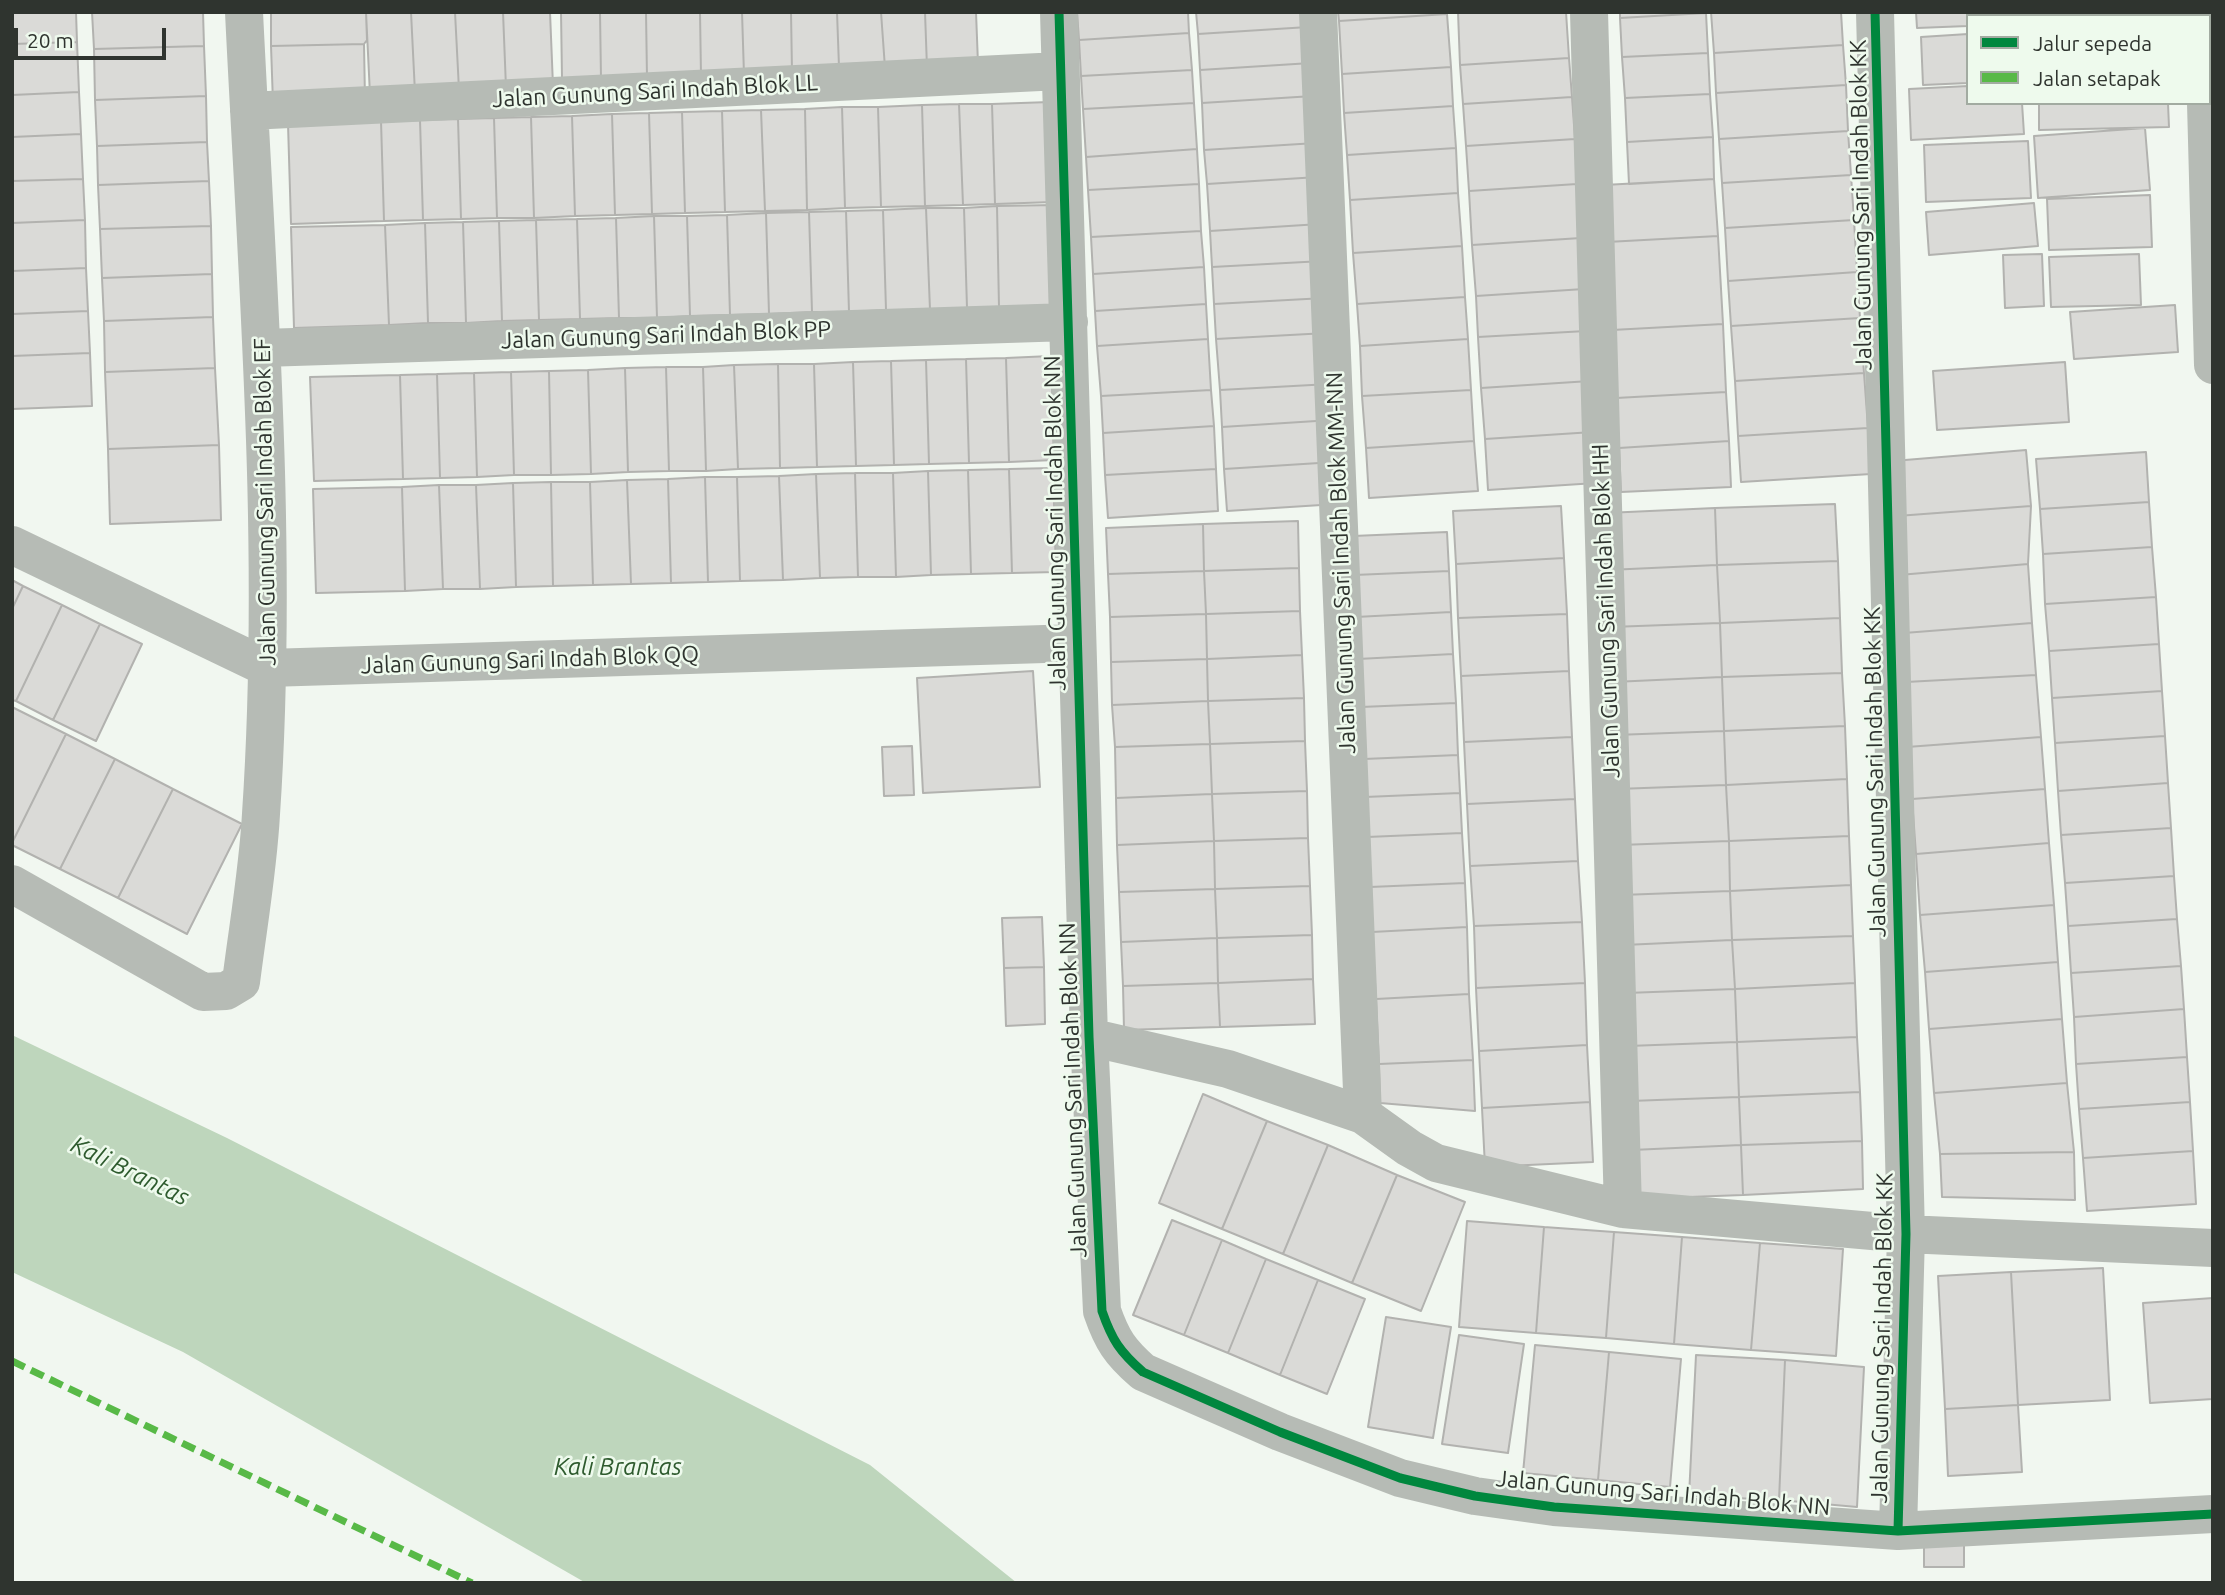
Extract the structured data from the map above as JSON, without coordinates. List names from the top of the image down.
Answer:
{
  "streets": {
    "street": [
      "Jalan Gunung Sari Indah Blok LL",
      "Jalan Gunung Sari Indah Blok KK",
      "Jalan Gunung Sari Indah Blok PP",
      "Jalan Gunung Sari Indah Blok EF",
      "Jalan Gunung Sari Indah Blok NN",
      "Jalan Gunung Sari Indah Blok MM-NN",
      "Jalan Gunung Sari Indah Blok HH",
      "Jalan Gunung Sari Indah Blok QQ"
    ]
  },
  "crossings": [
    ["Jalan Gunung Sari Indah Blok LL", "Jalan Gunung Sari Indah Blok EF"],
    ["Jalan Gunung Sari Indah Blok LL", "Jalan Gunung Sari Indah Blok NN"],
    ["Jalan Gunung Sari Indah Blok KK", "Jalan Gunung Sari Indah Blok NN"],
    ["Jalan Gunung Sari Indah Blok PP", "Jalan Gunung Sari Indah Blok EF"],
    ["Jalan Gunung Sari Indah Blok PP", "Jalan Gunung Sari Indah Blok NN"],
    ["Jalan Gunung Sari Indah Blok EF", "Jalan Gunung Sari Indah Blok QQ"],
    ["Jalan Gunung Sari Indah Blok NN", "Jalan Gunung Sari Indah Blok QQ"]
  ],
  "water": ["Kali Brantas"],
  "legend": ["Jalur sepeda", "Jalan setapak"],
  "scale_bar": "20 m"
}
